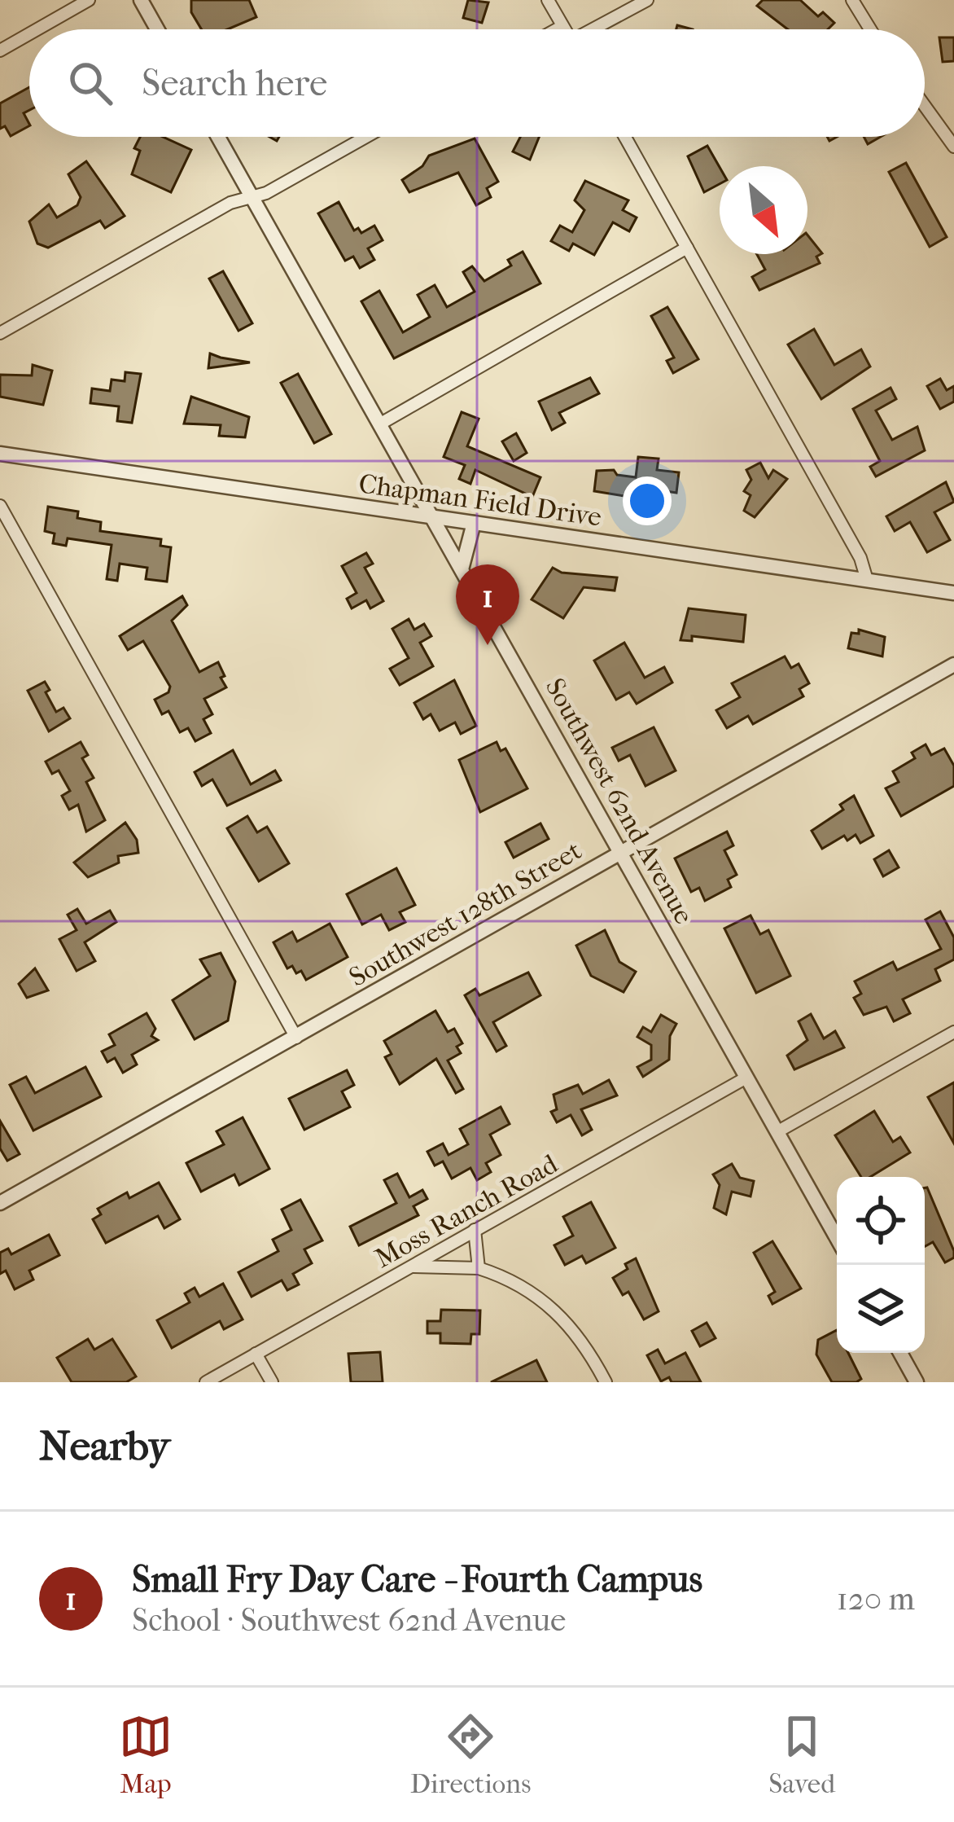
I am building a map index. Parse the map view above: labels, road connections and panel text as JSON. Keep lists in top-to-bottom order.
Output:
{
  "streets": {
    "street": [
      "Chapman Field Drive",
      "Southwest 62nd Avenue",
      "Southwest 128th Street",
      "Moss Ranch Road"
    ]
  },
  "crossings": [
    ["Chapman Field Drive", "Southwest 62nd Avenue"],
    ["Southwest 62nd Avenue", "Southwest 128th Street"],
    ["Southwest 62nd Avenue", "Moss Ranch Road"]
  ],
  "north": "bottom right",
  "page": {
    "search": "Search here",
    "pins": "1",
    "heading": "Nearby",
    "list": [
      {
        "mark": "1",
        "name": "Small Fry Day Care - Fourth Campus",
        "note": "School · Southwest 62nd Avenue",
        "value": "120 m"
      }
    ],
    "nav": ["Map", "Directions", "Saved"]
  }
}
